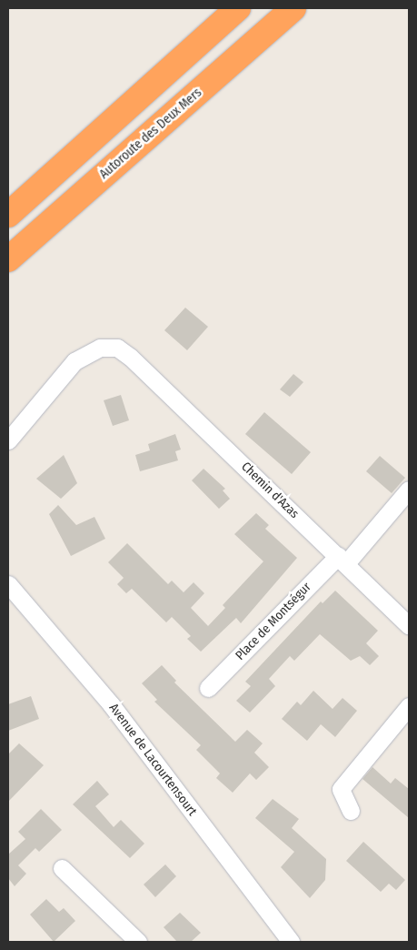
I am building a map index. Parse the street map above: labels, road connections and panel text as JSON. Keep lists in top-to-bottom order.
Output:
{
  "streets": {
    "highway": ["Autoroute des Deux Mers"],
    "street": ["Chemin d'Azas", "Place de Montségur", "Avenue de Lacourtensourt"]
  },
  "crossings": [
    ["Chemin d'Azas", "Place de Montségur"]
  ]
}
